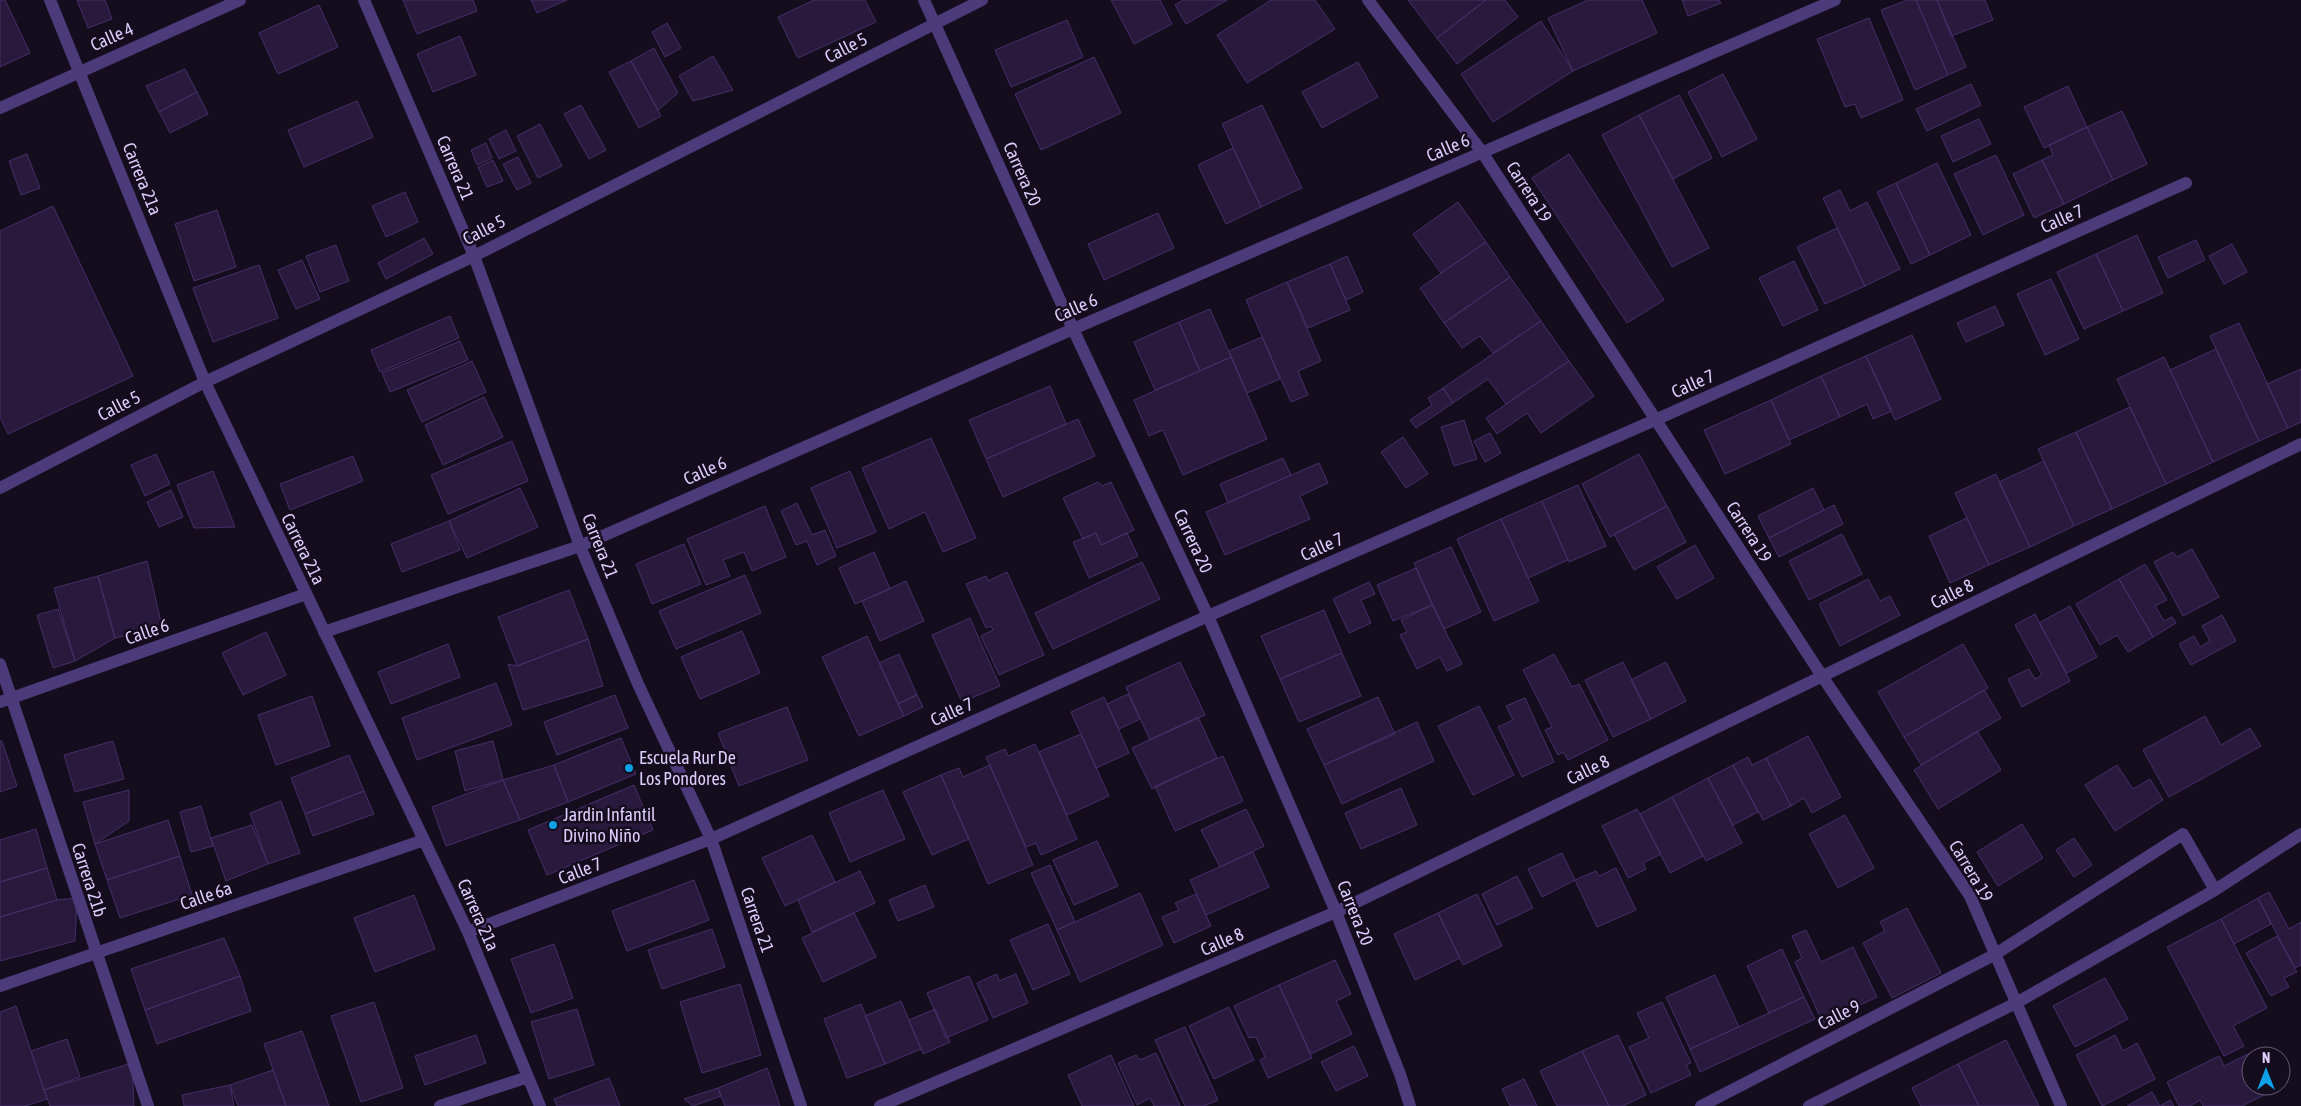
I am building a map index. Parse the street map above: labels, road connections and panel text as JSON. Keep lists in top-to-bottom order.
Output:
{
  "streets": {
    "street": [
      "Calle 4",
      "Calle 5",
      "Calle 6",
      "Carrera 21",
      "Carrera 20",
      "Carrera 21a",
      "Carrera 19",
      "Calle 7",
      "Calle 8",
      "Carrera 21b",
      "Calle 6a",
      "Calle 9"
    ]
  },
  "crossings": [
    ["Calle 4", "Carrera 21a"],
    ["Calle 5", "Carrera 21"],
    ["Calle 5", "Carrera 20"],
    ["Calle 5", "Carrera 21a"],
    ["Calle 6", "Carrera 21"],
    ["Calle 6", "Carrera 20"],
    ["Calle 6", "Carrera 21a"],
    ["Calle 6", "Carrera 19"],
    ["Calle 6", "Carrera 21b"],
    ["Carrera 21", "Calle 7"],
    ["Carrera 20", "Calle 7"],
    ["Carrera 20", "Calle 8"],
    ["Carrera 21a", "Calle 7"],
    ["Carrera 21a", "Calle 6a"],
    ["Carrera 19", "Calle 7"],
    ["Carrera 19", "Calle 8"],
    ["Carrera 19", "Calle 9"],
    ["Carrera 21b", "Calle 6a"]
  ],
  "places": ["Escuela Rur De Los Pondores", "Jardin Infantil Divino Niño"],
  "north": "top"
}
